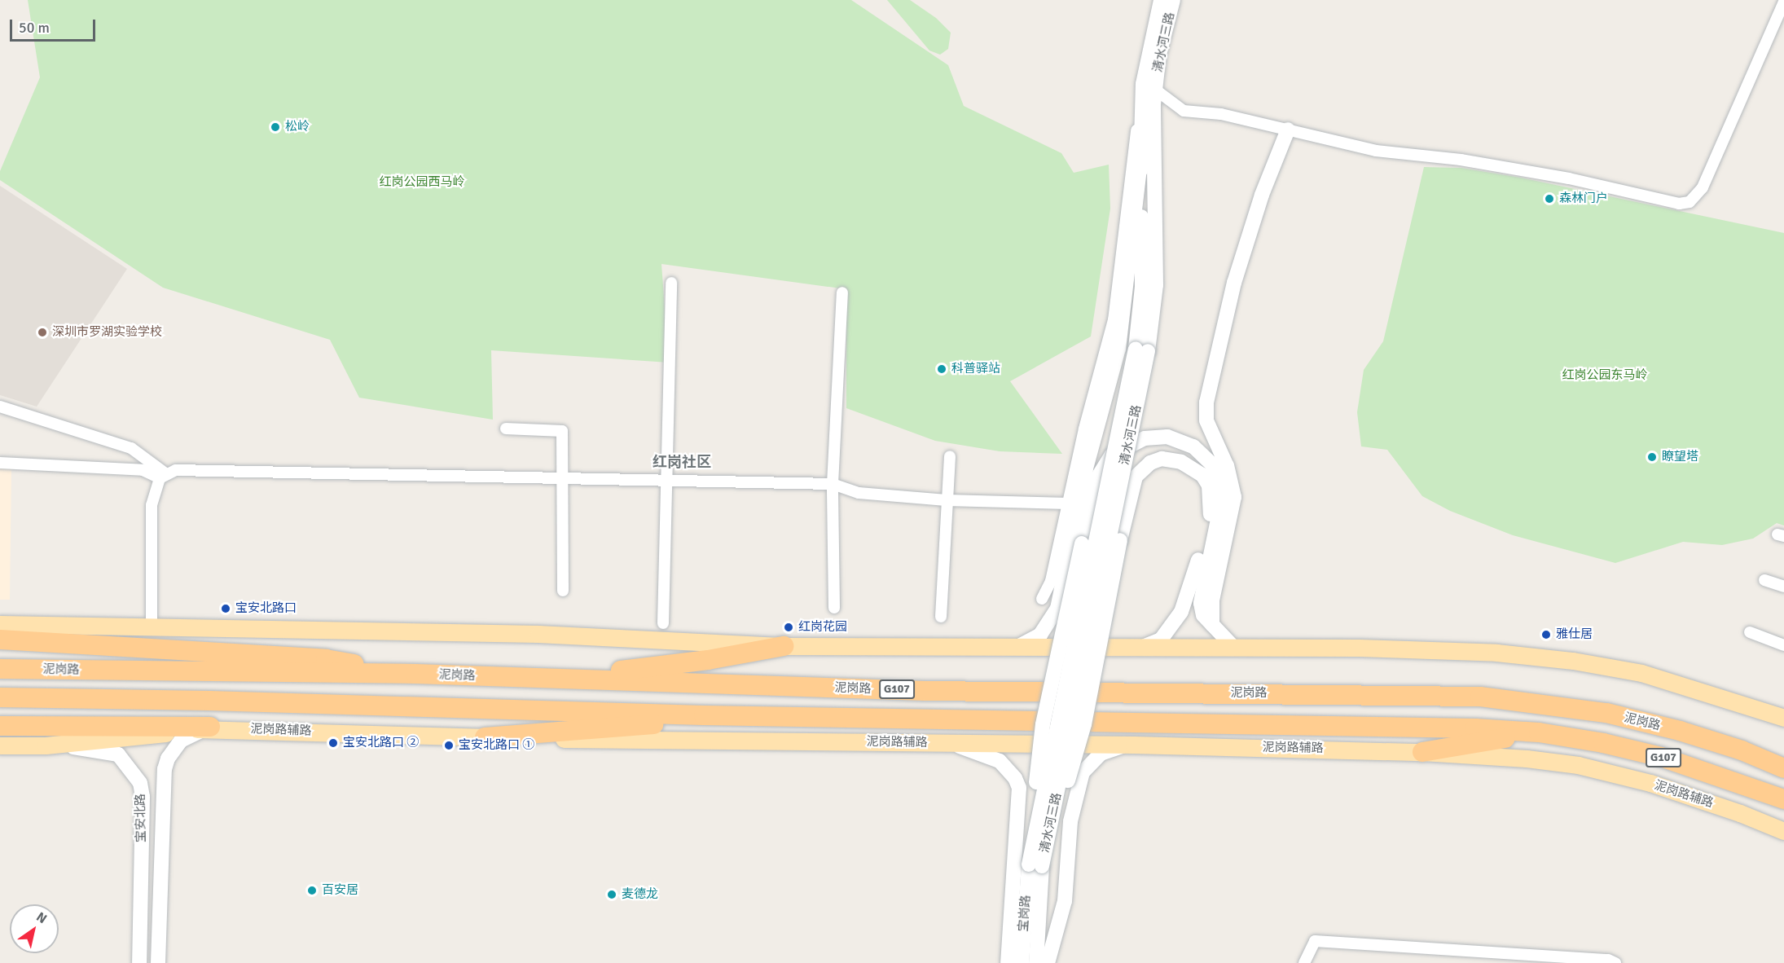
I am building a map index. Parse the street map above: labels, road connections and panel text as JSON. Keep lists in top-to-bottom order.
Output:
{
  "streets": {
    "highway": ["泥岗路", "G107"],
    "main road": [
      "清水河三路",
      "泥岗路辅路",
      "宝安北路",
      "宝岗路"
    ]
  },
  "crossings": [
    ["清水河三路", "宝岗路"],
    ["泥岗路辅路", "宝安北路"]
  ],
  "districts": ["红岗社区"],
  "parks": ["红岗公园西马岭", "红岗公园东马岭"],
  "places": [
    "松岭",
    "森林门户",
    "深圳市罗湖实验学校",
    "科普驿站",
    "瞭望塔",
    "宝安北路口",
    "红岗花园",
    "雅仕居",
    "宝安北路口 ②",
    "宝安北路口 ①",
    "百安居",
    "麦德龙"
  ],
  "scale_bar": "50 m",
  "north": "top right"
}
